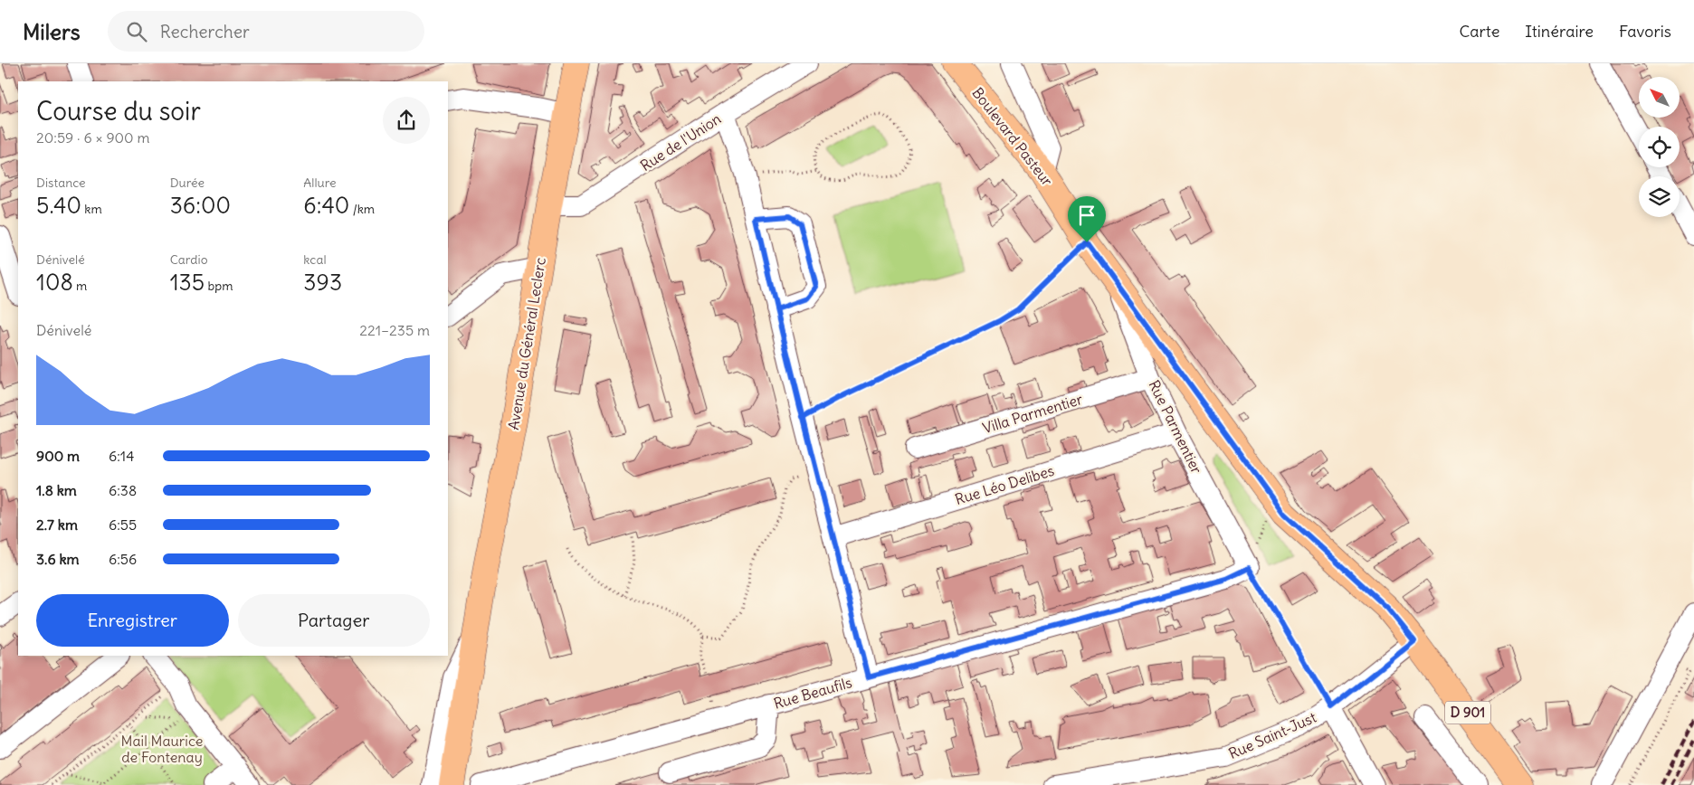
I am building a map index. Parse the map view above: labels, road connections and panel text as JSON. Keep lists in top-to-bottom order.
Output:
{
  "streets": {
    "main road": ["Boulevard Pasteur", "Avenue du Général Leclerc", "D 901"],
    "street": [
      "Rue de l'Union",
      "Villa Parmentier",
      "Rue Parmentier",
      "Rue Léo Delibes",
      "Rue Beaufils",
      "Rue Saint-Just"
    ]
  },
  "crossings": [
    ["Boulevard Pasteur", "Rue Parmentier"],
    ["Boulevard Pasteur", "Rue Saint-Just"],
    ["Rue de l'Union", "Avenue du Général Leclerc"],
    ["Villa Parmentier", "Rue Parmentier"],
    ["Rue Parmentier", "Rue Léo Delibes"],
    ["Rue Parmentier", "Rue Beaufils"]
  ],
  "parks": ["Mail Maurice de Fontenay"],
  "north": "top left",
  "page": {
    "header": "Milers",
    "search": "Rechercher",
    "nav": ["Carte", "Itinéraire", "Favoris"],
    "heading": ["Course du soir", "20:59 · 6 × 900 m"],
    "stats": [
      ["Distance", "5.40 km"],
      ["Durée", "36:00"],
      ["Allure", "6:40 /km"],
      ["Dénivelé", "108 m"],
      ["Cardio", "135 bpm"],
      ["kcal", "393"]
    ],
    "chart": ["Dénivelé", "221–235 m"],
    "list": [
      {
        "name": "900 m",
        "note": "6:14"
      },
      {
        "name": "1.8 km",
        "note": "6:38"
      },
      {
        "name": "2.7 km",
        "note": "6:55"
      },
      {
        "name": "3.6 km",
        "note": "6:56"
      }
    ],
    "buttons": ["Enregistrer", "Partager"]
  }
}
